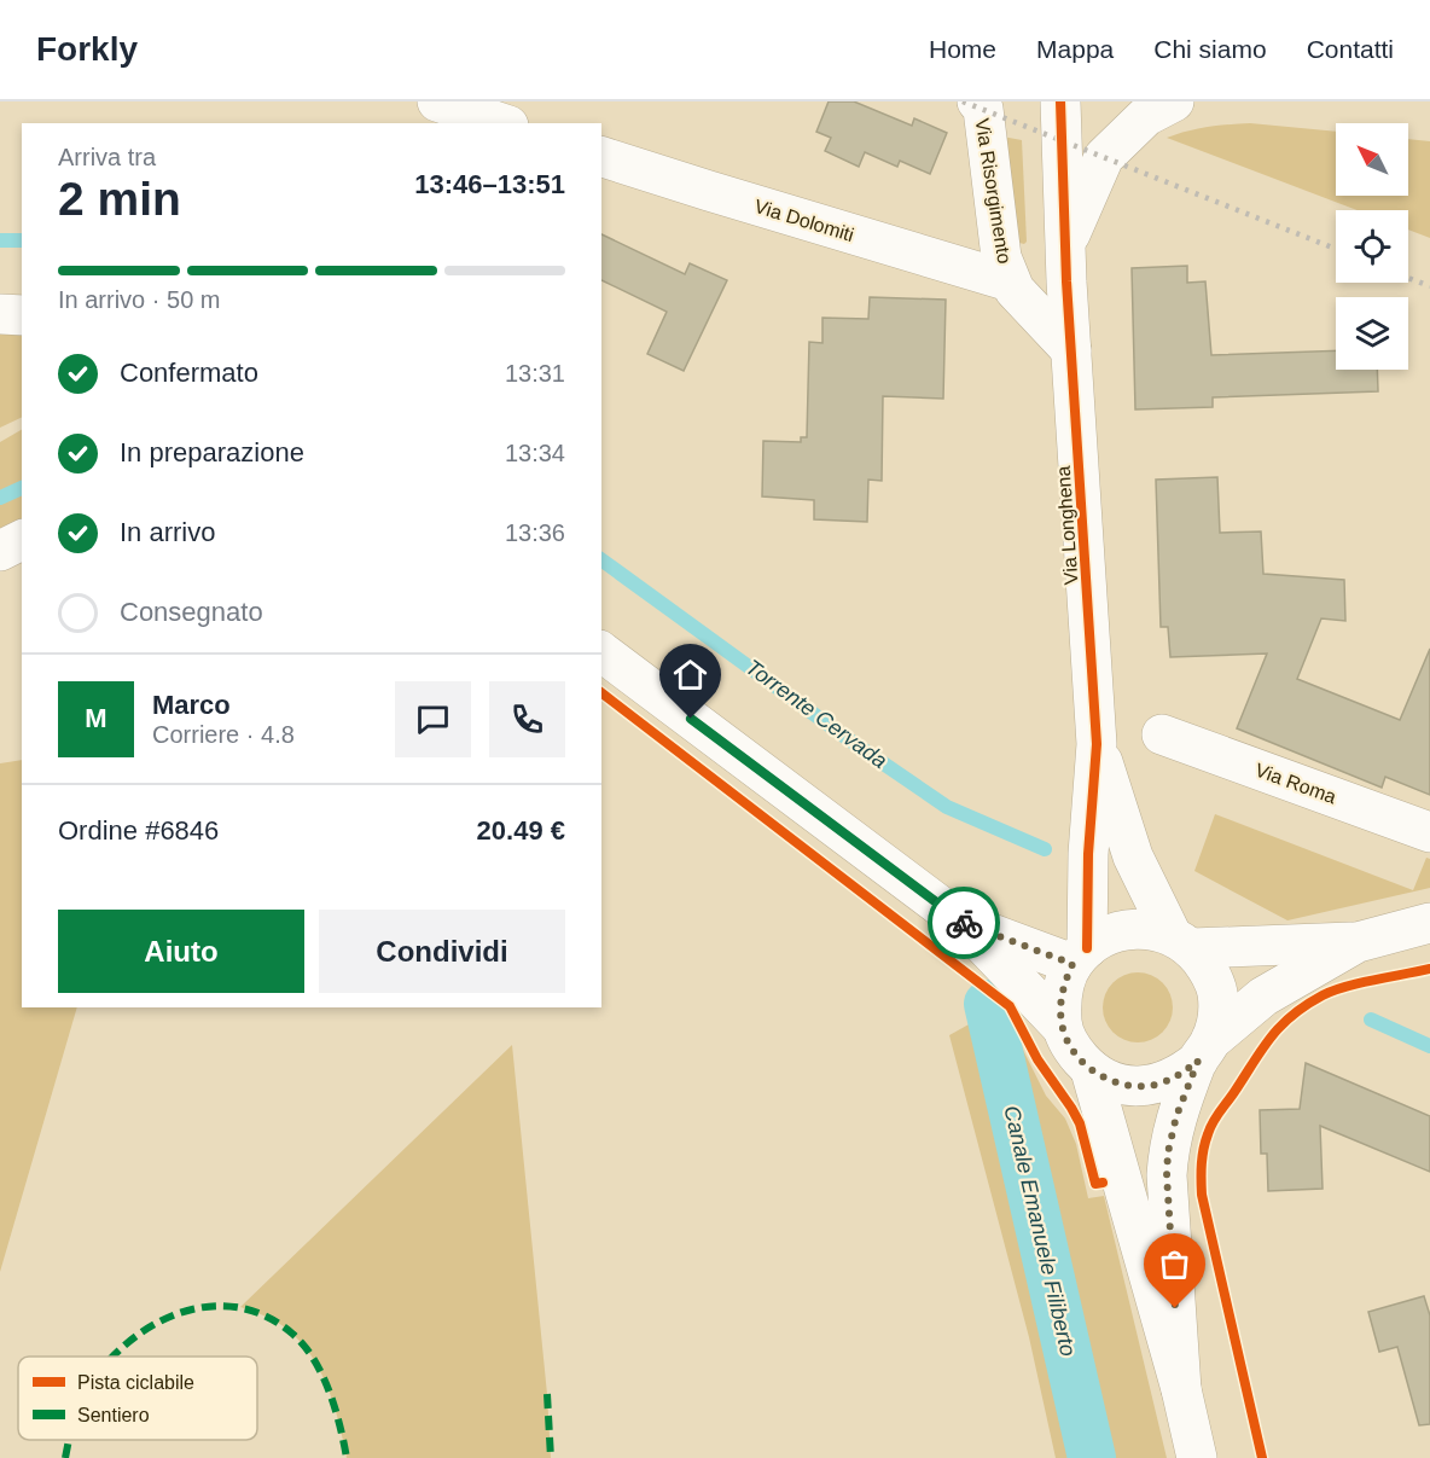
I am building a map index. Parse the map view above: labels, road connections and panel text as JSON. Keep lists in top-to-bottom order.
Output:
{
  "streets": {
    "street": [
      "Via Risorgimento",
      "Via Dolomiti",
      "Via Longhena",
      "Via Roma"
    ]
  },
  "crossings": [
    ["Via Risorgimento", "Via Dolomiti"]
  ],
  "water": ["Torrente Cervada", "Canale Emanuele Filiberto"],
  "legend": ["Pista ciclabile", "Sentiero"],
  "north": "top left",
  "page": {
    "header": "Forkly",
    "nav": [
      "Home",
      "Mappa",
      "Chi siamo",
      "Contatti"
    ],
    "heading": ["2 min", "Arriva tra", "13:46–13:51"],
    "panel": [
      "Marco",
      "Corriere · 4.8",
      "Ordine #6846",
      "20.49 €"
    ],
    "bar": "In arrivo · 50 m",
    "list": [
      ["Confermato", "13:31"],
      ["In preparazione", "13:34"],
      ["In arrivo", "13:36"],
      "Consegnato"
    ],
    "round": "M",
    "buttons": ["Aiuto", "Condividi"]
  }
}
